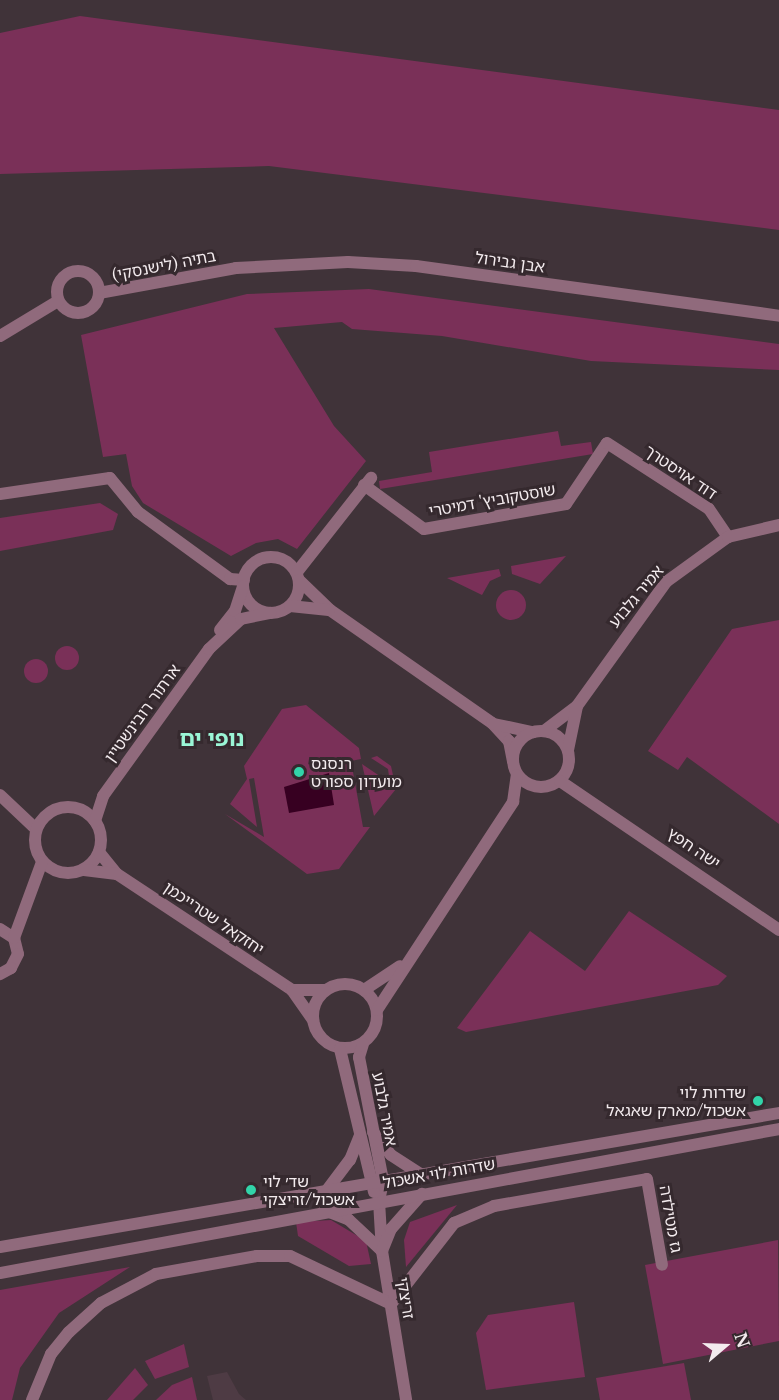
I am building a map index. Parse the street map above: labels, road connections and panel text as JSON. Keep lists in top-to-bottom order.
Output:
{
  "streets": {
    "street": [
      "אבן גבירול",
      "בתיה (לישנסקי)",
      "דוד אויסטרך",
      "שוסטקוביץ' דמיטרי",
      "אמיר גלבוע",
      "ארתור רובינשטיין",
      "ישה חפץ",
      "יחזקאל שטרייכמן",
      "שדרות לוי אשכול",
      "גז מטילדה",
      "זריצקי"
    ]
  },
  "crossings": [
    ["אבן גבירול", "בתיה (לישנסקי)"],
    ["דוד אויסטרך", "שוסטקוביץ' דמיטרי"],
    ["דוד אויסטרך", "אמיר גלבוע"],
    ["שוסטקוביץ' דמיטרי", "ארתור רובינשטיין"],
    ["אמיר גלבוע", "ישה חפץ"],
    ["אמיר גלבוע", "יחזקאל שטרייכמן"],
    ["אמיר גלבוע", "שדרות לוי אשכול"],
    ["אמיר גלבוע", "זריצקי"],
    ["ארתור רובינשטיין", "יחזקאל שטרייכמן"],
    ["שדרות לוי אשכול", "זריצקי"],
    ["גז מטילדה", "זריצקי"]
  ],
  "districts": ["נופי ים"],
  "places": ["רנסנס מועדון ספורט", "שדרות לוי אשכול/מארק שאגאל", "שד׳ לוי אשכול/זריצקי"],
  "north": "right"
}
